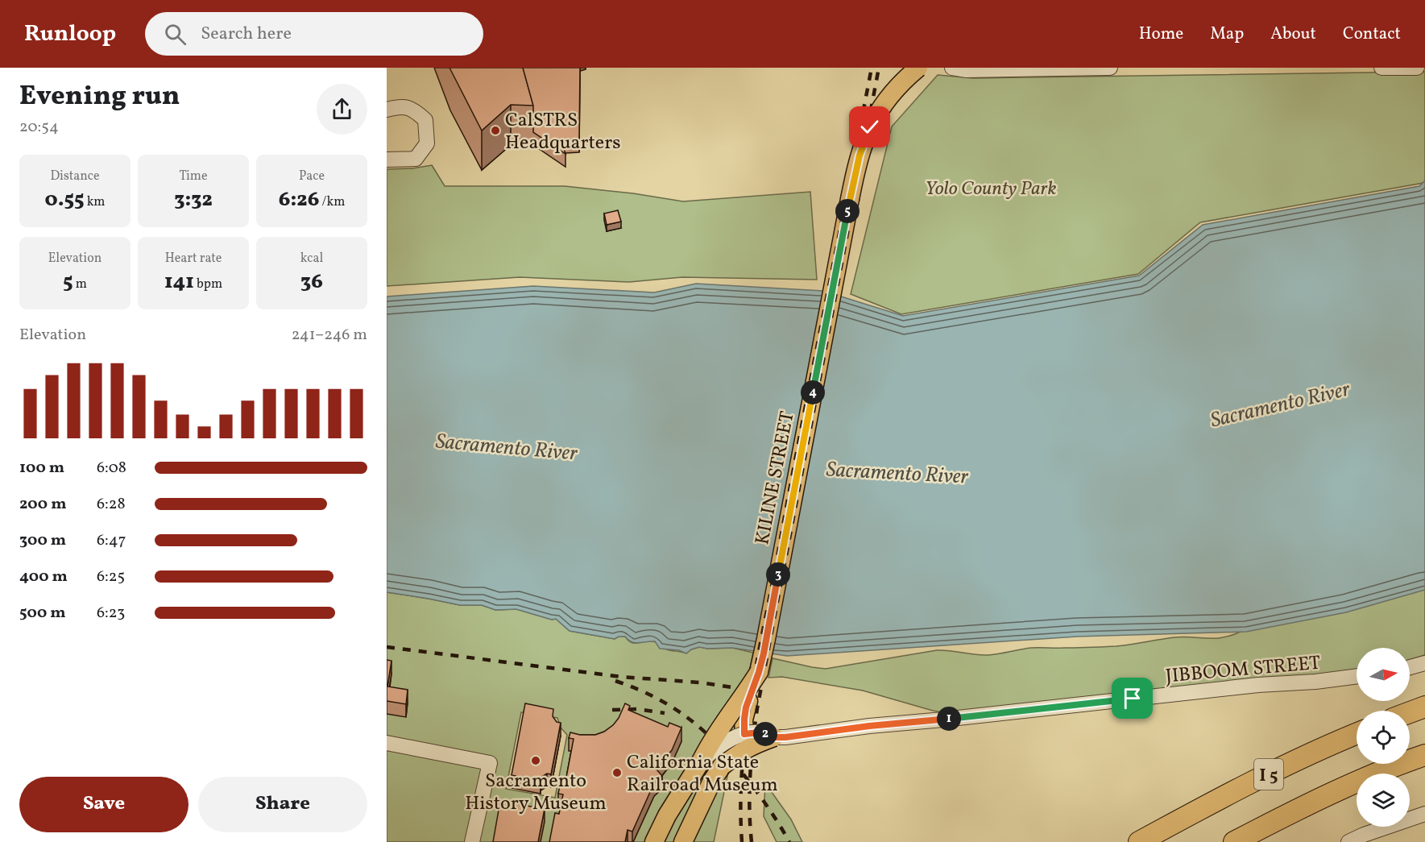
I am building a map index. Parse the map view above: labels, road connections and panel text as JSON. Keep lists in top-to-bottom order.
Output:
{
  "streets": {
    "highway": ["I 5"],
    "main road": ["KILINE STREET"],
    "street": ["JIBBOOM STREET"]
  },
  "crossings": [
    ["KILINE STREET", "JIBBOOM STREET"]
  ],
  "water": ["Sacramento River"],
  "parks": ["Yolo County Park"],
  "places": ["CalSTRS Headquarters", "Sacramento History Museum", "California State Railroad Museum"],
  "north": "right",
  "page": {
    "header": "Runloop",
    "search": "Search here",
    "nav": [
      "Home",
      "Map",
      "About",
      "Contact"
    ],
    "heading": ["Evening run", "20:54"],
    "stats": [
      ["Distance", "0.55 km"],
      ["Time", "3:32"],
      ["Pace", "6:26 /km"],
      ["Elevation", "5 m"],
      ["Heart rate", "141 bpm"],
      ["kcal", "36"]
    ],
    "pins": [
      "5",
      "4",
      "3",
      "1",
      "2"
    ],
    "chart": ["Elevation", "241–246 m"],
    "list": [
      {
        "name": "100 m",
        "note": "6:08"
      },
      {
        "name": "200 m",
        "note": "6:28"
      },
      {
        "name": "300 m",
        "note": "6:47"
      },
      {
        "name": "400 m",
        "note": "6:25"
      },
      {
        "name": "500 m",
        "note": "6:23"
      }
    ],
    "buttons": ["Save", "Share"]
  }
}
